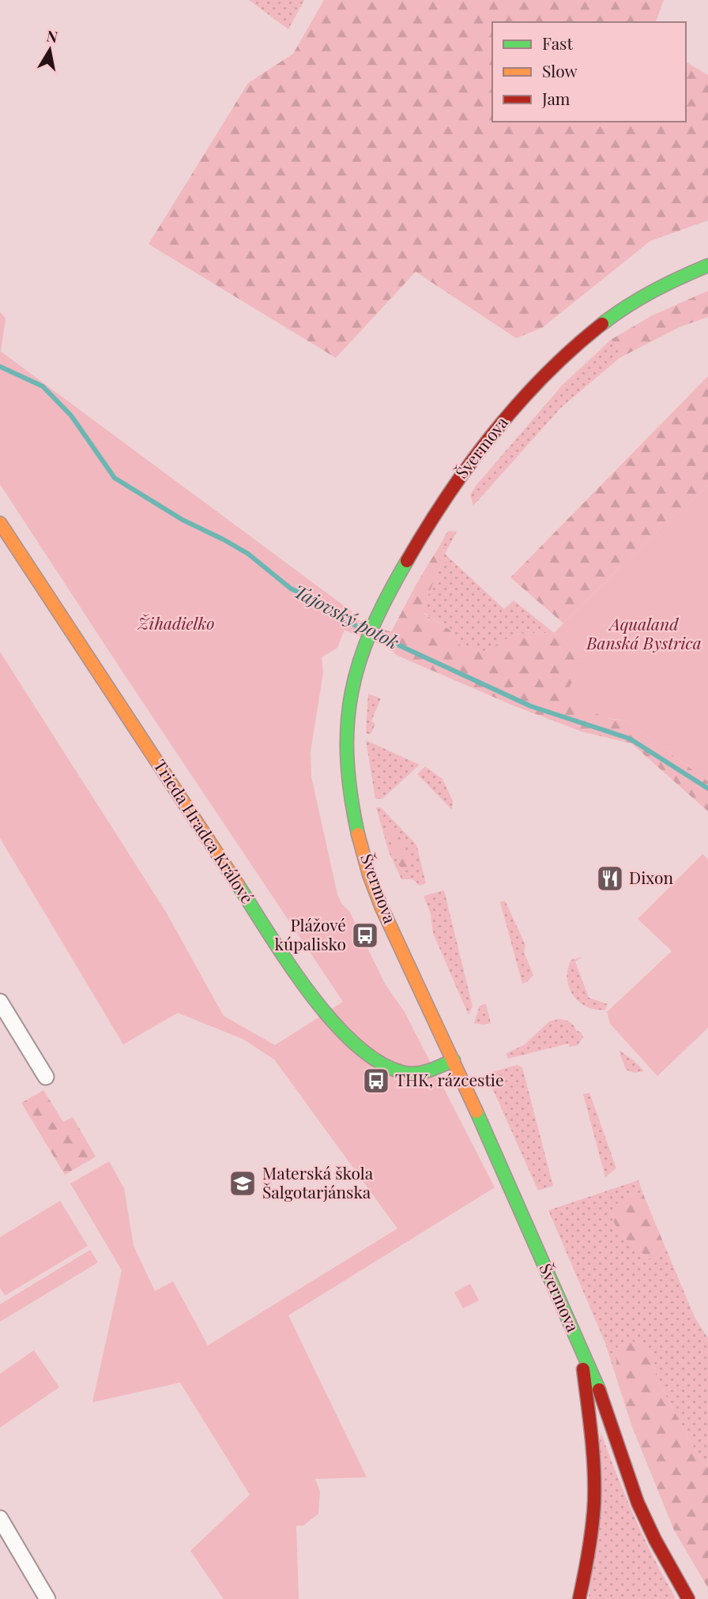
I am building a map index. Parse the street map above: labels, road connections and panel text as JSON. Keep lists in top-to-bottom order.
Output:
{
  "streets": {
    "street": ["Švermova", "Trieda Hradca Králové"]
  },
  "crossings": [
    ["Švermova", "Trieda Hradca Králové"]
  ],
  "water": ["Tajovský potok"],
  "parks": ["Žihadielko", "Aqualand Banská Bystrica"],
  "places": {
    "restaurant": ["Dixon"],
    "bus stop": ["Plážové kúpalisko", "THK, rázcestie"],
    "school or university": ["Materská škola Šalgotarjánska"]
  },
  "legend": ["Fast", "Slow", "Jam"],
  "north": "top"
}
